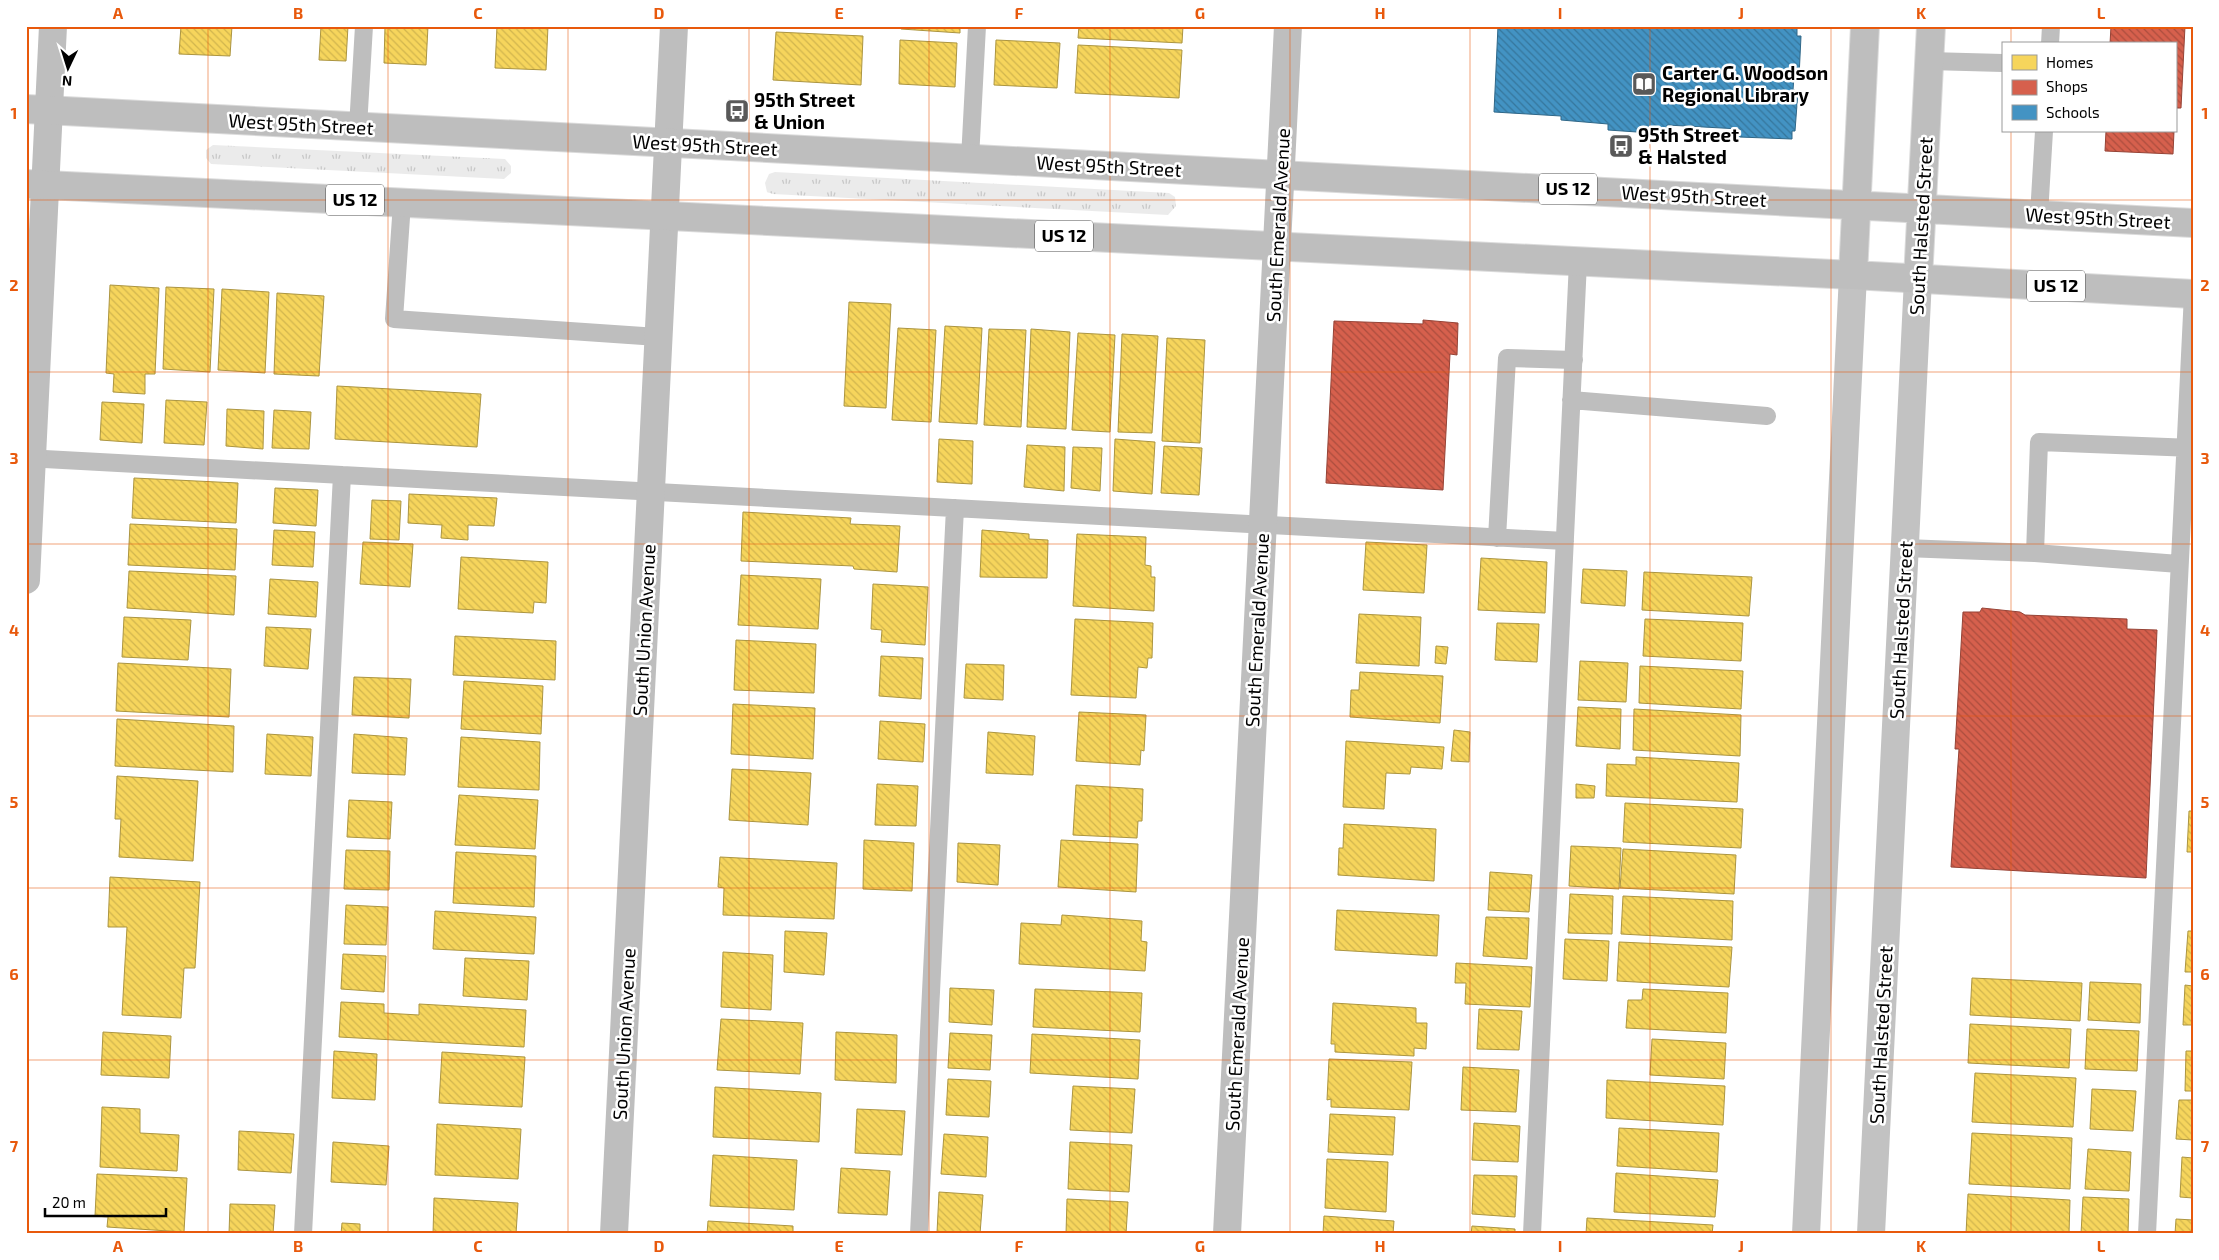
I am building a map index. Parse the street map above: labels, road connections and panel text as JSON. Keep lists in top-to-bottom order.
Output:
{
  "streets": {
    "main road": [
      "West 95th Street",
      "US 12",
      "South Emerald Avenue",
      "South Halsted Street",
      "South Union Avenue"
    ]
  },
  "crossings": [
    ["West 95th Street", "South Emerald Avenue"],
    ["West 95th Street", "South Halsted Street"],
    ["West 95th Street", "South Union Avenue"],
    ["US 12", "South Emerald Avenue"],
    ["US 12", "South Halsted Street"],
    ["US 12", "South Union Avenue"]
  ],
  "places": {
    "library": ["Carter G. Woodson Regional Library"],
    "bus stop": ["95th Street & Union", "95th Street & Halsted"]
  },
  "legend": ["Homes", "Shops", "Schools"],
  "scale_bar": "20 m",
  "north": "bottom",
  "grid": {
    "columns": [
      "A",
      "B",
      "C",
      "D",
      "E",
      "F",
      "G",
      "H",
      "I",
      "J",
      "K",
      "L"
    ],
    "rows": [
      "1",
      "2",
      "3",
      "4",
      "5",
      "6",
      "7"
    ]
  }
}
